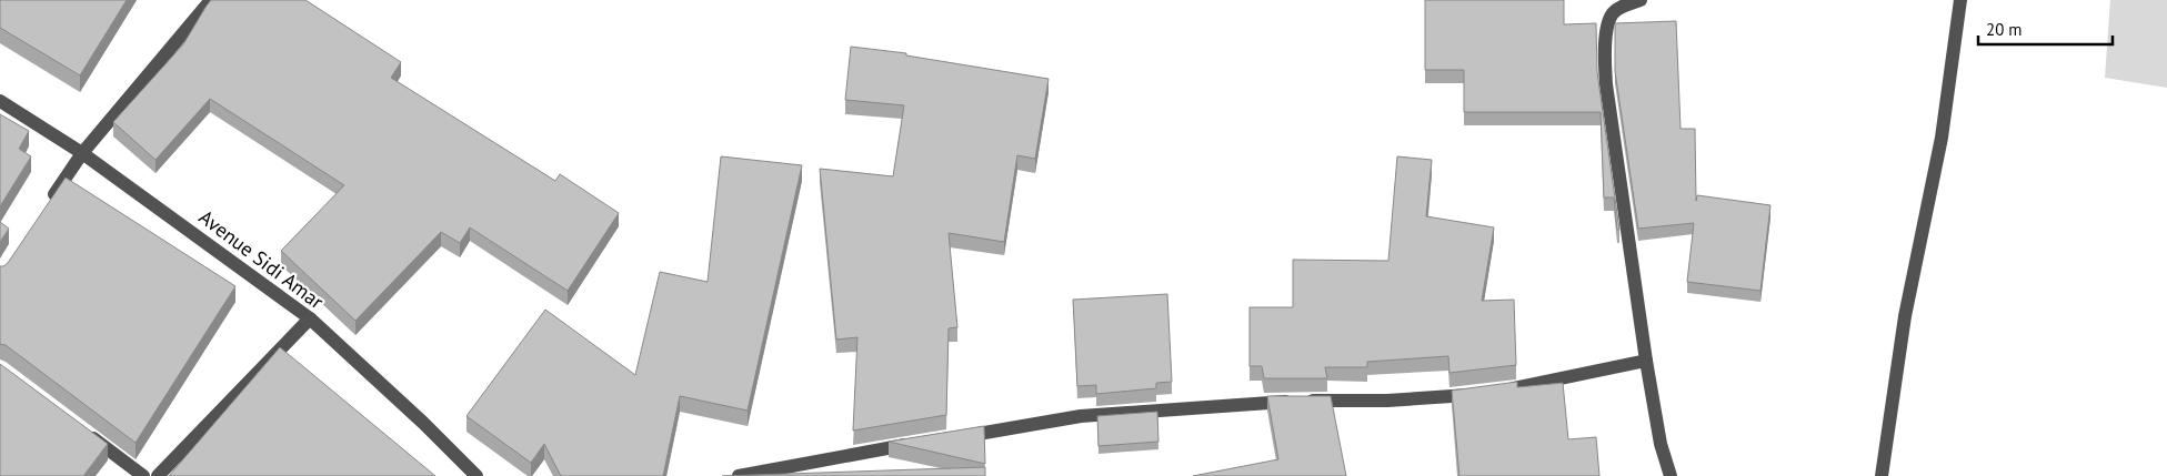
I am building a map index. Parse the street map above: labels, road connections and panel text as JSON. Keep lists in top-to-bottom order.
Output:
{
  "streets": {
    "street": ["Avenue Sidi Amar"]
  },
  "scale_bar": "20 m"
}
